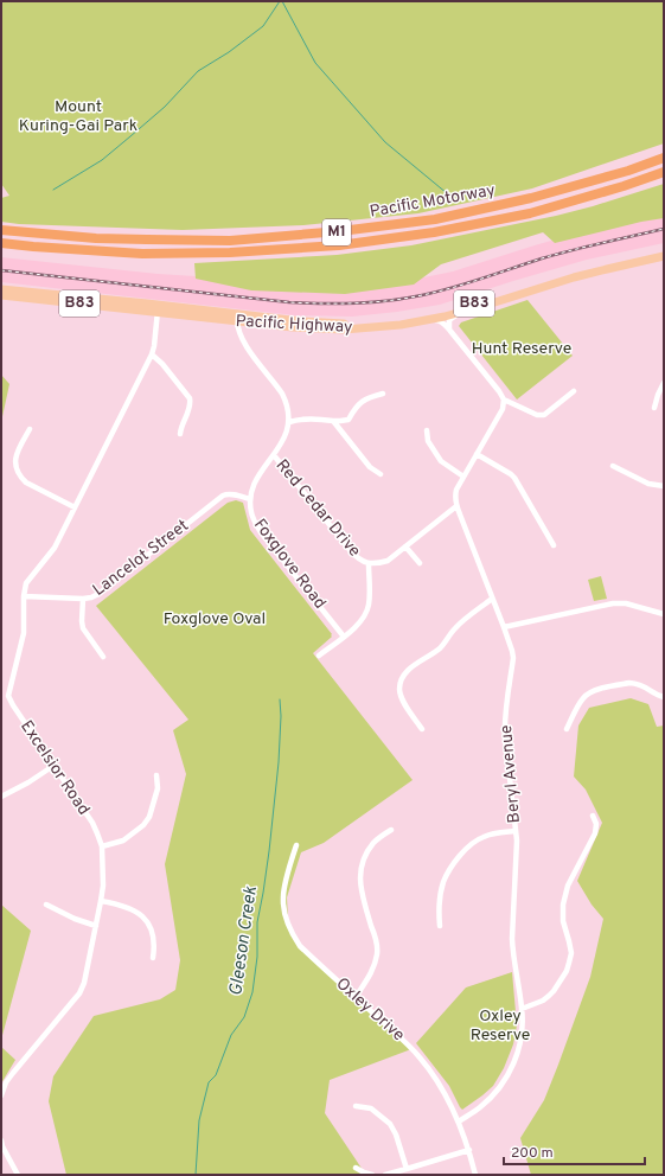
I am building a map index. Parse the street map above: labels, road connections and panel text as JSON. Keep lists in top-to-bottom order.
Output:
{
  "streets": {
    "highway": ["Pacific Motorway", "M1"],
    "main road": ["B83", "Pacific Highway"],
    "street": [
      "Red Cedar Drive",
      "Lancelot Street",
      "Foxglove Road",
      "Excelsior Road",
      "Beryl Avenue",
      "Oxley Drive"
    ]
  },
  "crossings": [
    ["Red Cedar Drive", "Foxglove Road"],
    ["Red Cedar Drive", "Beryl Avenue"],
    ["Lancelot Street", "Foxglove Road"],
    ["Beryl Avenue", "Oxley Drive"]
  ],
  "water": ["Gleeson Creek"],
  "parks": [
    "Mount Kuring-Gai Park",
    "Hunt Reserve",
    "Foxglove Oval",
    "Oxley Reserve"
  ],
  "scale_bar": "200 m"
}
